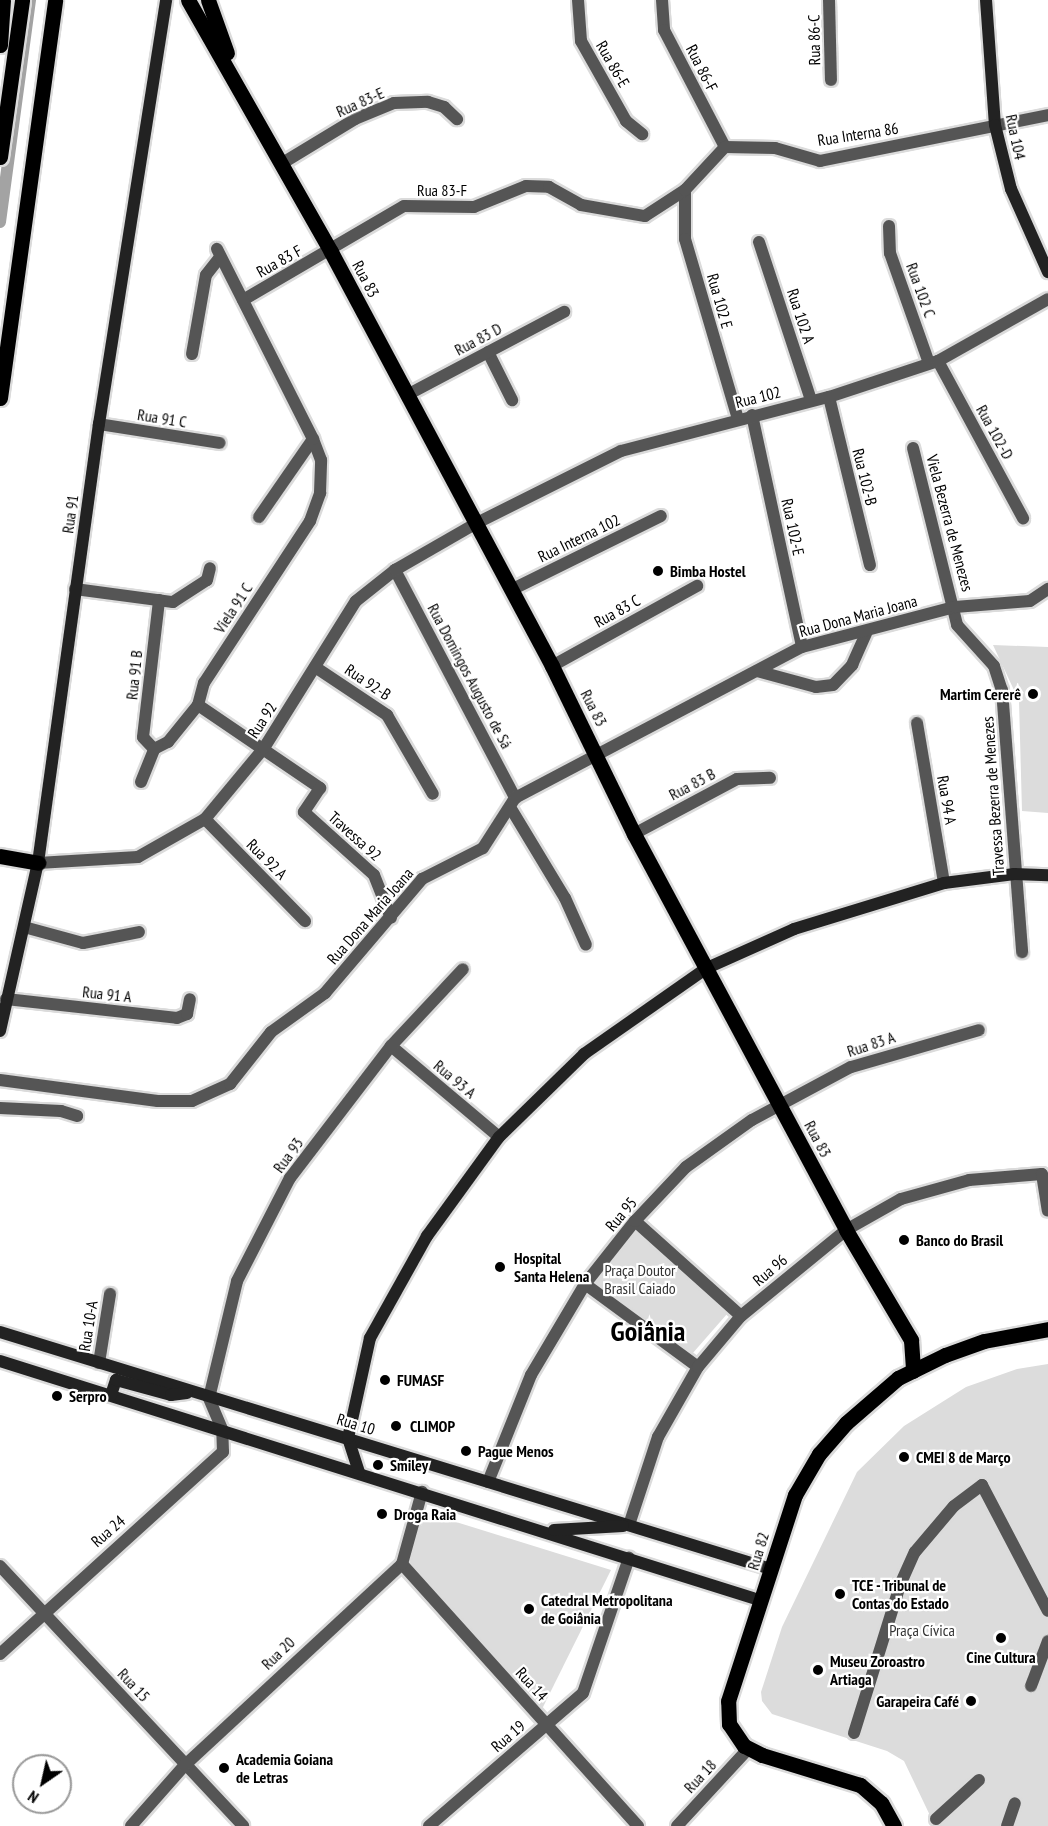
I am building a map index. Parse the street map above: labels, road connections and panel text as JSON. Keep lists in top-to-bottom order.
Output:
{
  "streets": {
    "main road": [
      "Rua 104",
      "Rua 83",
      "Rua 91",
      "Rua 10",
      "Rua 82"
    ],
    "street": [
      "Rua 86-C",
      "Rua 86-E",
      "Rua 86-F",
      "Rua 83-E",
      "Rua Interna 86",
      "Rua 83-F",
      "Rua 83 F",
      "Rua 102 C",
      "Rua 102 E",
      "Rua 102 A",
      "Rua 83 D",
      "Rua 102",
      "Rua 91 C",
      "Rua 102-D",
      "Rua 102-B",
      "Viela Bezerra de Menezes",
      "Rua 102-E",
      "Rua Interna 102",
      "Viela 91 C",
      "Rua 83 C",
      "Rua Dona Maria Joana",
      "Rua 91 B",
      "Rua Domingos Augusto de Sá",
      "Rua 92-B",
      "Rua 92",
      "Rua 83 B",
      "Travessa Bezerra de Menezes",
      "Rua 94 A",
      "Travessa 92",
      "Rua 92 A",
      "Rua 91 A",
      "Rua 83 A",
      "Rua 93 A",
      "Rua 93",
      "Rua 95",
      "Rua 96",
      "Rua 10-A",
      "Rua 24",
      "Rua 20",
      "Rua 14",
      "Rua 15",
      "Rua 19",
      "Rua 18"
    ]
  },
  "crossings": [
    ["Rua 86-F", "Rua Interna 86"],
    ["Rua 83-E", "Rua 83"],
    ["Rua Interna 86", "Rua 104"],
    ["Rua 83-F", "Rua 83 F"],
    ["Rua 83-F", "Rua 83"],
    ["Rua 83-F", "Rua 102 E"],
    ["Rua 83 F", "Rua 83"],
    ["Rua 83 F", "Viela 91 C"],
    ["Rua 83", "Rua 83 D"],
    ["Rua 83", "Rua 102"],
    ["Rua 83", "Rua Interna 102"],
    ["Rua 83", "Rua 83 C"],
    ["Rua 83", "Rua Dona Maria Joana"],
    ["Rua 83", "Rua 92"],
    ["Rua 83", "Rua 83 B"],
    ["Rua 83", "Rua 83 A"],
    ["Rua 83", "Rua 95"],
    ["Rua 83", "Rua 96"],
    ["Rua 83", "Rua 82"],
    ["Rua 102 C", "Rua 102"],
    ["Rua 102 C", "Rua 102-D"],
    ["Rua 102 E", "Rua 102"],
    ["Rua 102 A", "Rua 102"],
    ["Rua 102", "Rua 102-D"],
    ["Rua 102", "Rua 102-B"],
    ["Rua 102", "Rua 102-E"],
    ["Rua 102", "Rua 92"],
    ["Rua 91 C", "Rua 91"],
    ["Rua 91", "Rua 92"],
    ["Rua 91", "Rua 91 A"],
    ["Viela Bezerra de Menezes", "Rua Dona Maria Joana"],
    ["Viela Bezerra de Menezes", "Travessa Bezerra de Menezes"],
    ["Rua 102-E", "Rua Dona Maria Joana"],
    ["Viela 91 C", "Rua 91 B"],
    ["Viela 91 C", "Travessa 92"],
    ["Rua Dona Maria Joana", "Rua Domingos Augusto de Sá"],
    ["Rua Dona Maria Joana", "Travessa Bezerra de Menezes"],
    ["Rua Dona Maria Joana", "Travessa 92"],
    ["Rua Domingos Augusto de Sá", "Rua 92"],
    ["Rua 92-B", "Rua 92"],
    ["Rua 92", "Travessa 92"],
    ["Rua 92", "Rua 92 A"],
    ["Rua 83 A", "Rua 95"],
    ["Rua 93 A", "Rua 93"],
    ["Rua 93", "Rua 10"],
    ["Rua 95", "Rua 10"],
    ["Rua 96", "Rua 10"],
    ["Rua 10-A", "Rua 10"],
    ["Rua 10", "Rua 82"],
    ["Rua 24", "Rua 15"],
    ["Rua 82", "Rua 18"],
    ["Rua 20", "Rua 14"],
    ["Rua 20", "Rua 15"],
    ["Rua 14", "Rua 19"]
  ],
  "districts": ["Goiânia"],
  "parks": ["Praça Doutor Brasil Caiado", "Praça Cívica"],
  "places": [
    "Bimba Hostel",
    "Martim Cererê",
    "Banco do Brasil",
    "Hospital Santa Helena",
    "FUMASF",
    "Serpro",
    "CLIMOP",
    "Pague Menos",
    "CMEI 8 de Março",
    "Smiley",
    "Droga Raia",
    "TCE - Tribunal de Contas do Estado",
    "Catedral Metropolitana de Goiânia",
    "Cine Cultura",
    "Museu Zoroastro Artiaga",
    "Garapeira Café",
    "Academia Goiana de Letras"
  ],
  "north": "bottom left"
}
